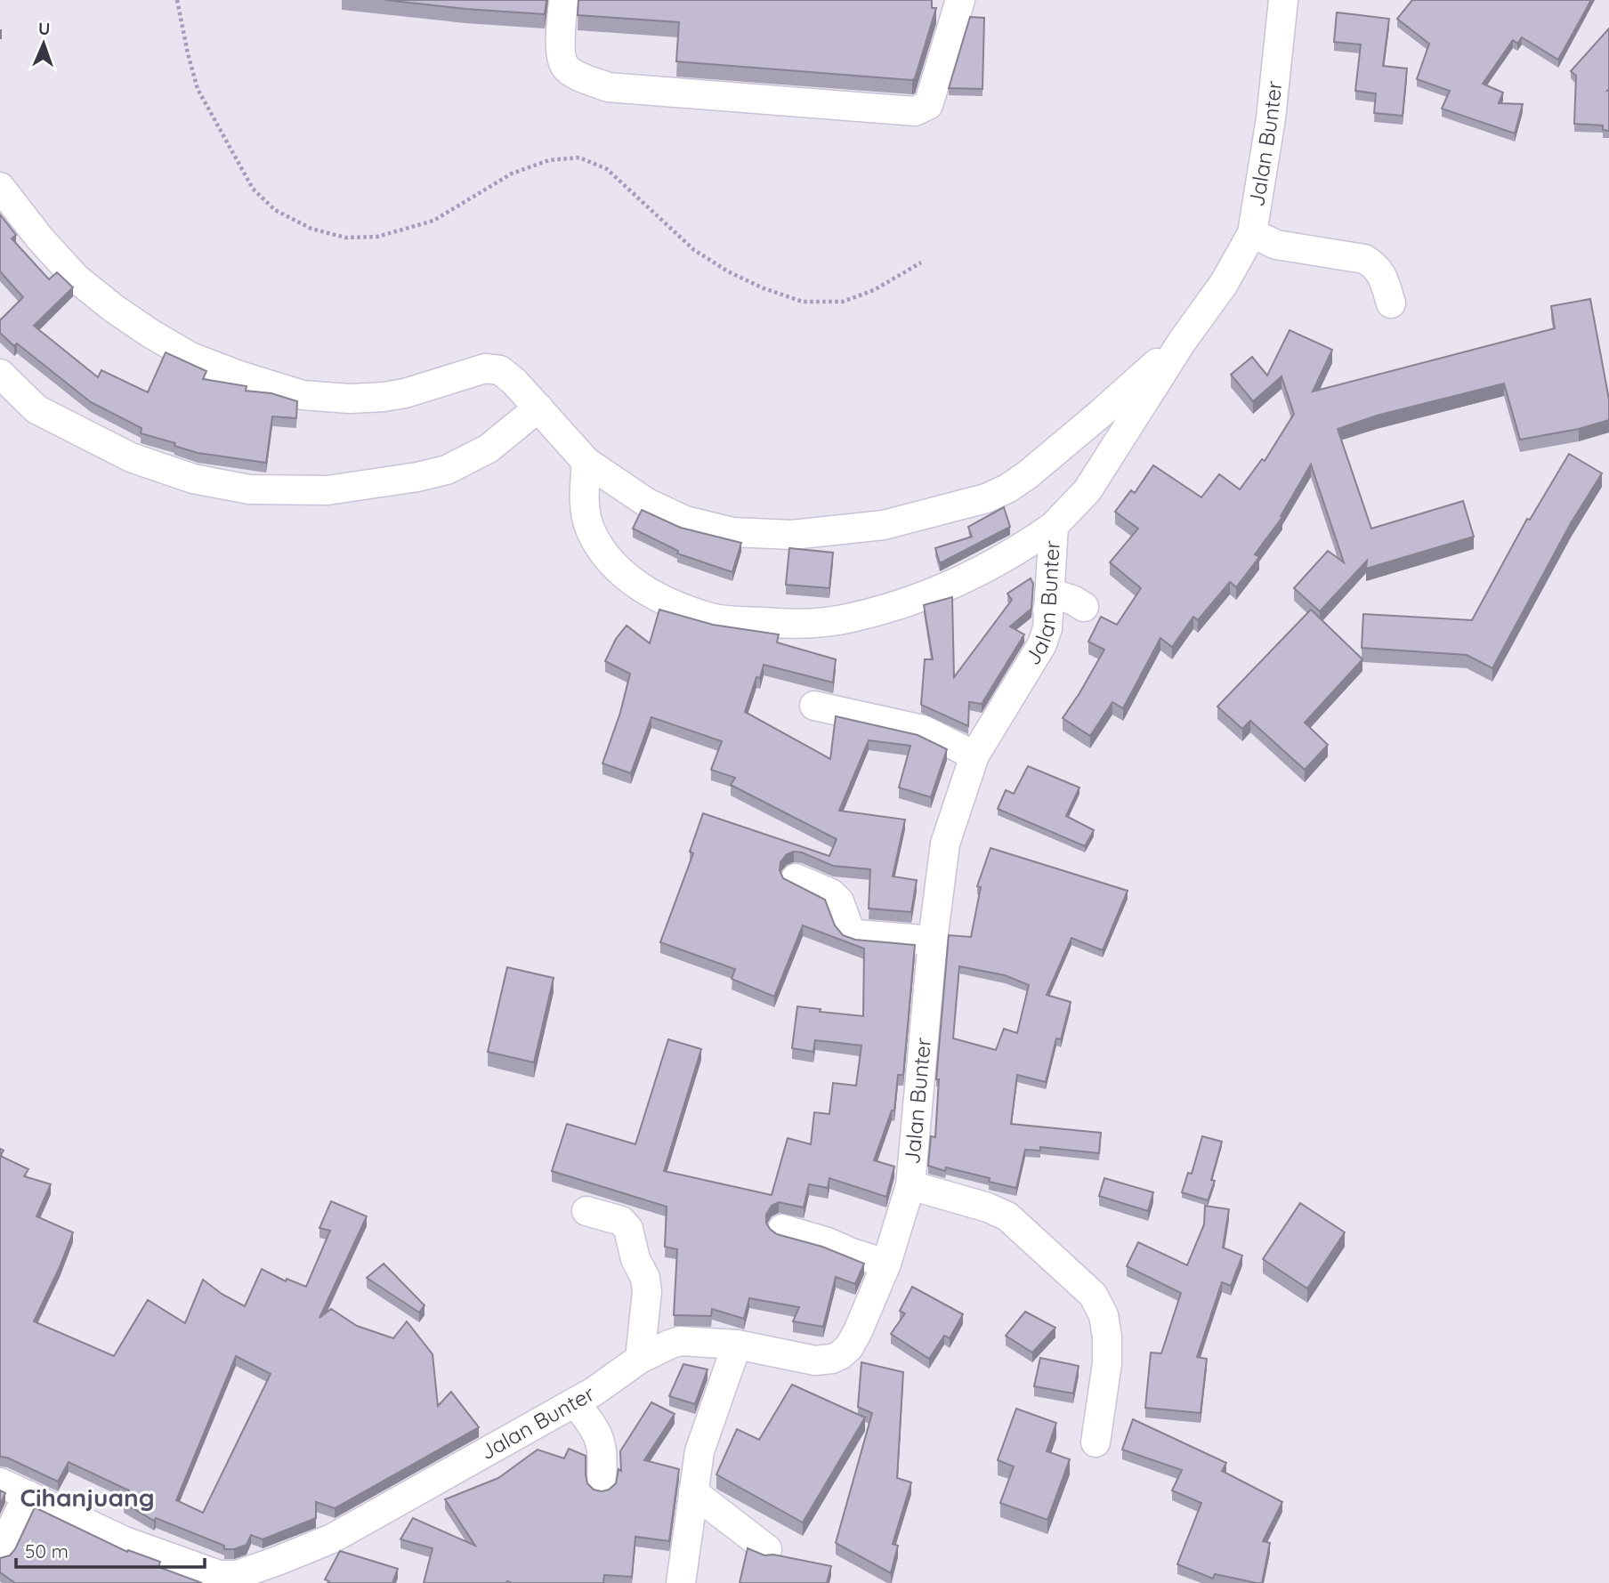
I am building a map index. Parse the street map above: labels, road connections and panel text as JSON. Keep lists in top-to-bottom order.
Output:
{
  "streets": {
    "street": ["Jalan Bunter"]
  },
  "districts": ["Cihanjuang"],
  "scale_bar": "50 m",
  "north": "top"
}
